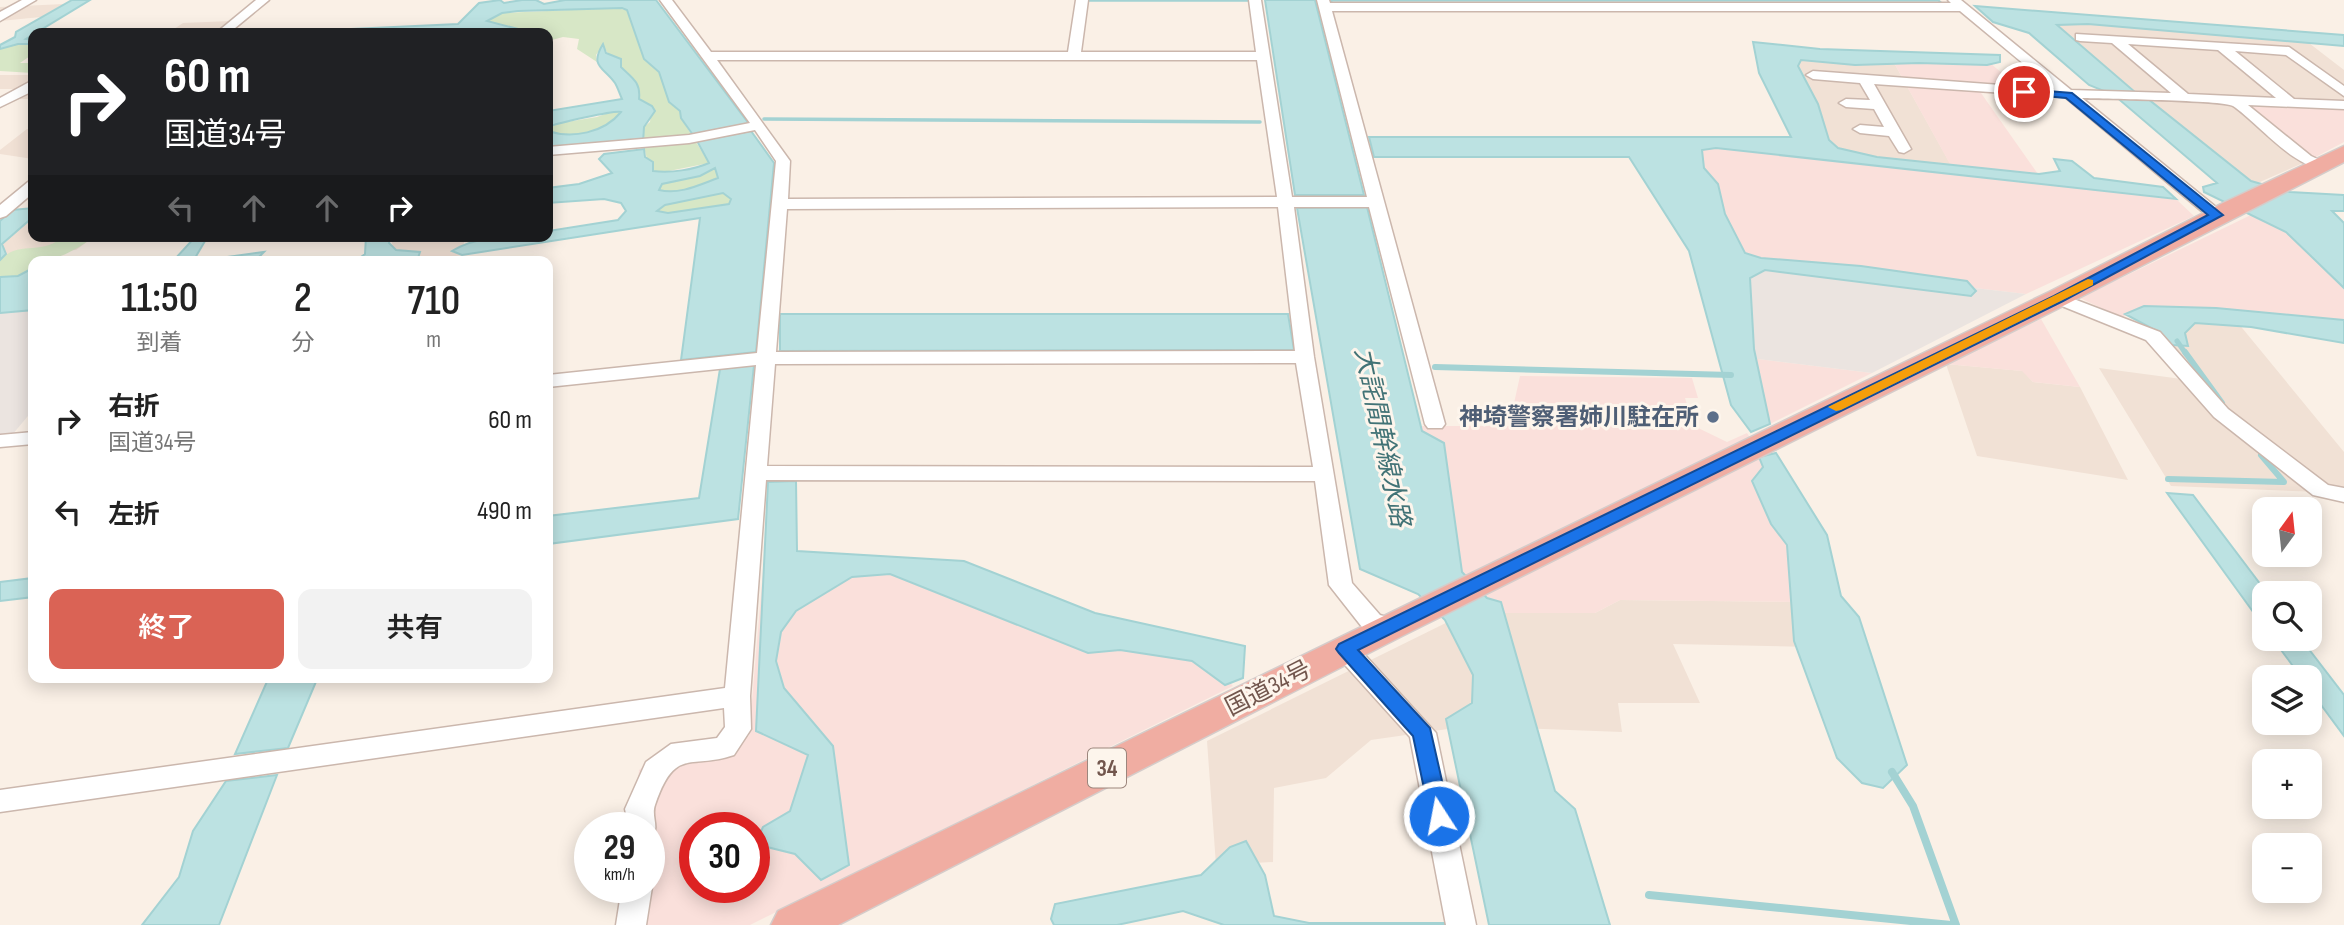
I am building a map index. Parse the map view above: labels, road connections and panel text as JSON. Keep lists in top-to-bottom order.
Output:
{
  "streets": {
    "highway": ["国道34号", "34"]
  },
  "water": ["大詫間幹線水路"],
  "places": ["神埼警察署姉川駐在所"],
  "north": "top",
  "page": {
    "turn": ["60 m", "国道34号"],
    "eta": [
      "11:50",
      "到着",
      "2",
      "分",
      "710",
      "m"
    ],
    "list": [
      {
        "name": "右折",
        "note": "国道34号",
        "value": "60 m"
      },
      {
        "name": "左折",
        "value": "490 m"
      }
    ],
    "map_buttons": ["+", "−"],
    "buttons": ["終了", "共有"],
    "speed": "29 km/h",
    "limit": "30"
  }
}
